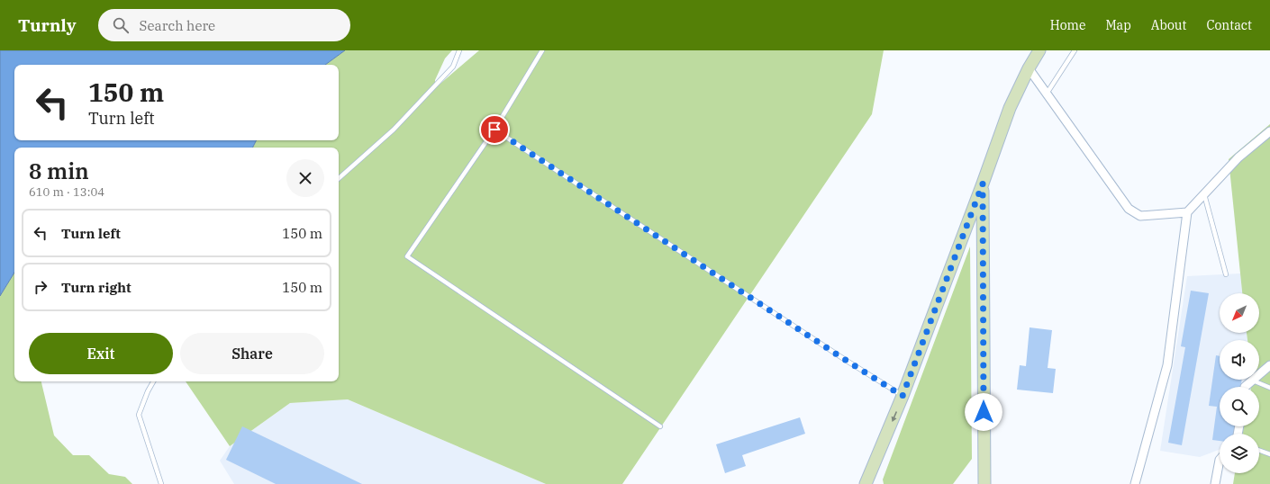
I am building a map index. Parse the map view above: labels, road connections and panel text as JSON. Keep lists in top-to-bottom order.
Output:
{
  "north": "bottom left",
  "page": {
    "header": "Turnly",
    "search": "Search here",
    "nav": [
      "Home",
      "Map",
      "About",
      "Contact"
    ],
    "turn": ["150 m", "Turn left"],
    "heading": ["8 min", "610 m · 13:04"],
    "list": [
      {
        "name": "Turn left",
        "value": "150 m"
      },
      {
        "name": "Turn right",
        "value": "150 m"
      }
    ],
    "buttons": ["Exit", "Share"]
  }
}
